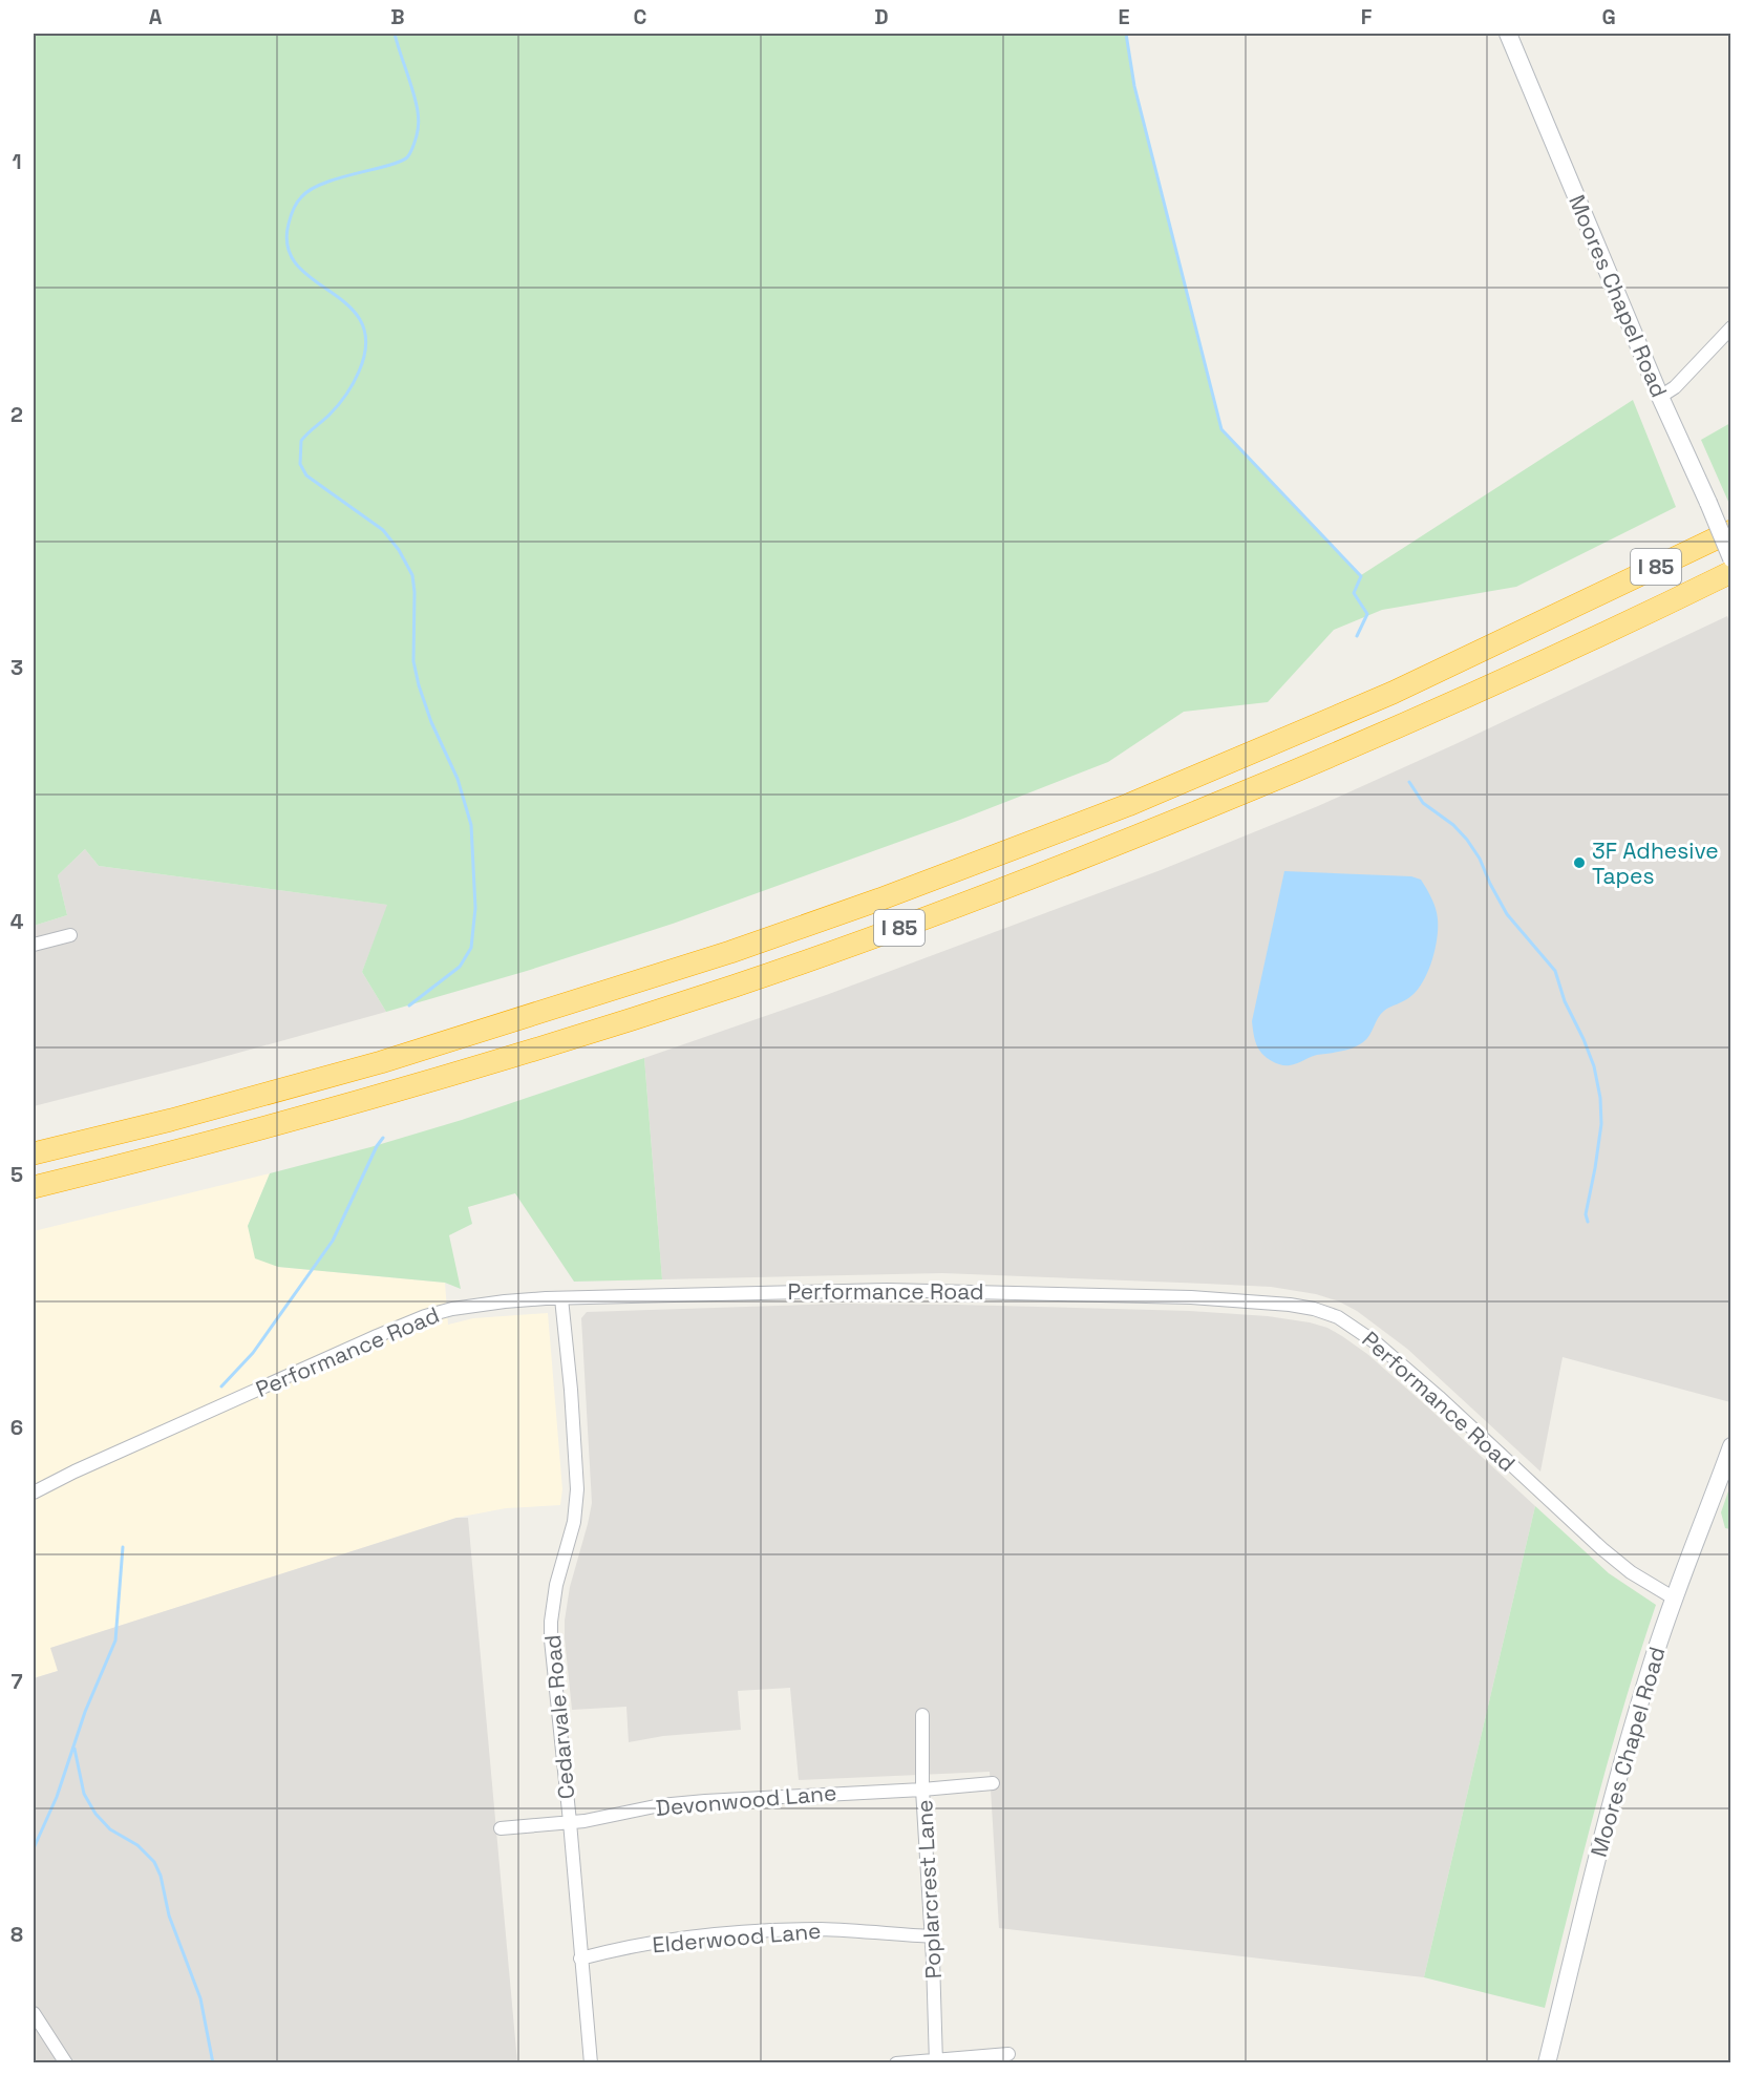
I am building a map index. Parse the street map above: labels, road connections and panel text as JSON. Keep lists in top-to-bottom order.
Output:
{
  "streets": {
    "highway": ["I 85"],
    "main road": ["Moores Chapel Road"],
    "street": [
      "Performance Road",
      "Cedarvale Road",
      "Devonwood Lane",
      "Poplarcrest Lane",
      "Elderwood Lane"
    ]
  },
  "crossings": [
    ["Moores Chapel Road", "Performance Road"],
    ["Performance Road", "Cedarvale Road"],
    ["Cedarvale Road", "Devonwood Lane"],
    ["Cedarvale Road", "Elderwood Lane"],
    ["Devonwood Lane", "Poplarcrest Lane"],
    ["Poplarcrest Lane", "Elderwood Lane"]
  ],
  "places": ["3F Adhesive Tapes"],
  "grid": {
    "columns": [
      "A",
      "B",
      "C",
      "D",
      "E",
      "F",
      "G"
    ],
    "rows": [
      "1",
      "2",
      "3",
      "4",
      "5",
      "6",
      "7",
      "8"
    ]
  }
}
